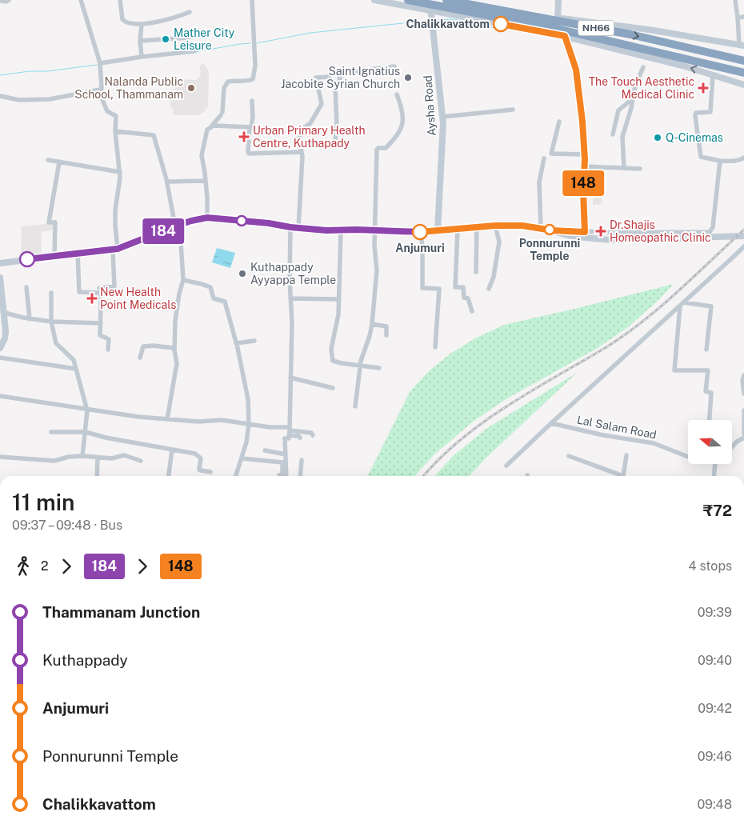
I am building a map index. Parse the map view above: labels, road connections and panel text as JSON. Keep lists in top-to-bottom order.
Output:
{
  "streets": {
    "highway": ["NH66"],
    "street": ["Aysha Road", "Lal Salam Road"]
  },
  "crossings": [
    ["NH66", "Aysha Road"]
  ],
  "places": {
    "other": [
      "Chalikkavattom",
      "Mather City Leisure",
      "Saint Ignatius Jacobite Syrian Church",
      "Nalanda Public School, Thammanam",
      "Q-Cinemas",
      "Ponnurunni Temple",
      "Anjumuri",
      "Kuthappady Ayyappa Temple"
    ],
    "health": [
      "The Touch Aesthetic Medical Clinic",
      "Urban Primary Health Centre, Kuthapady",
      "Dr.Shajis Homeopathic Clinic",
      "New Health Point Medicals"
    ]
  },
  "lines": ["bus line 148", "bus line 184"],
  "north": "left",
  "page": {
    "on_map": ["184", "148"],
    "heading": ["11 min", "09:37 – 09:48 · Bus", "₹72"],
    "legs": [
      "2",
      "184",
      "148",
      "4 stops"
    ],
    "list": [
      {
        "name": "Thammanam Junction",
        "value": "09:39"
      },
      {
        "name": "Kuthappady",
        "value": "09:40"
      },
      {
        "name": "Anjumuri",
        "value": "09:42"
      },
      {
        "name": "Ponnurunni Temple",
        "value": "09:46"
      },
      {
        "name": "Chalikkavattom",
        "value": "09:48"
      }
    ]
  }
}
